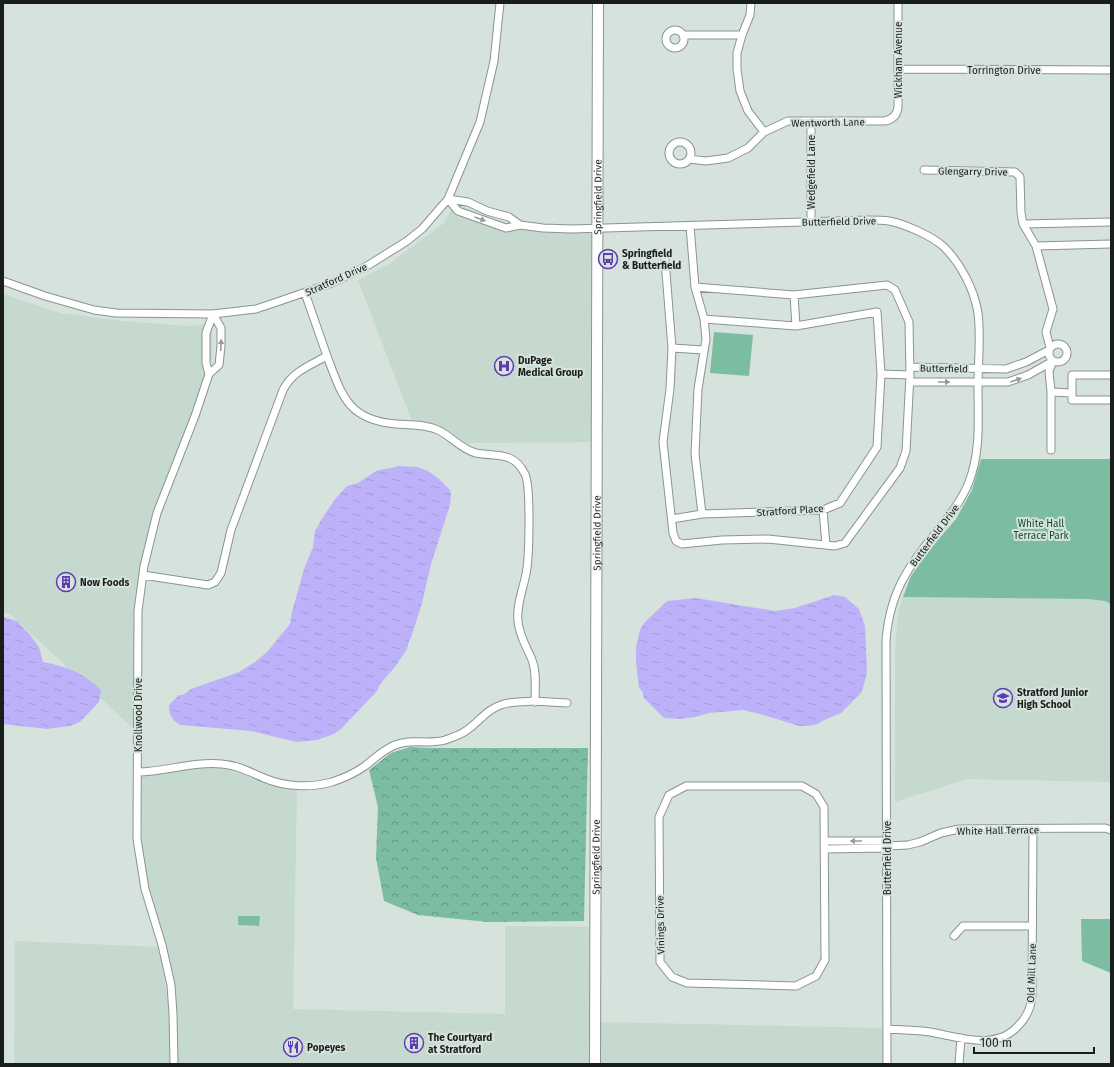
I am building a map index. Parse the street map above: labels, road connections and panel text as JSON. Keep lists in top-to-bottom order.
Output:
{
  "streets": {
    "street": [
      "Wickham Avenue",
      "Torrington Drive",
      "Wentworth Lane",
      "Glengarry Drive",
      "Wedgefield Lane",
      "Springfield Drive",
      "Butterfield Drive",
      "Stratford Drive",
      "Butterfield",
      "Stratford Place",
      "Knollwood Drive",
      "White Hall Terrace",
      "Vinings Drive",
      "Old Mill Lane"
    ]
  },
  "crossings": [
    ["Wickham Avenue", "Torrington Drive"],
    ["Wickham Avenue", "Wentworth Lane"],
    ["Wentworth Lane", "Wedgefield Lane"],
    ["Wedgefield Lane", "Butterfield Drive"],
    ["Springfield Drive", "Butterfield Drive"],
    ["Butterfield Drive", "Butterfield"],
    ["Butterfield Drive", "White Hall Terrace"],
    ["Butterfield Drive", "Old Mill Lane"],
    ["Stratford Drive", "Knollwood Drive"],
    ["Butterfield", "Stratford Place"],
    ["White Hall Terrace", "Old Mill Lane"]
  ],
  "parks": ["White Hall Terrace Park"],
  "places": {
    "bus stop": ["Springfield & Butterfield"],
    "hospital": ["DuPage Medical Group"],
    "building": ["Now Foods", "The Courtyard at Stratford"],
    "school or university": ["Stratford Junior High School"],
    "restaurant": ["Popeyes"]
  },
  "scale_bar": "100 m"
}
